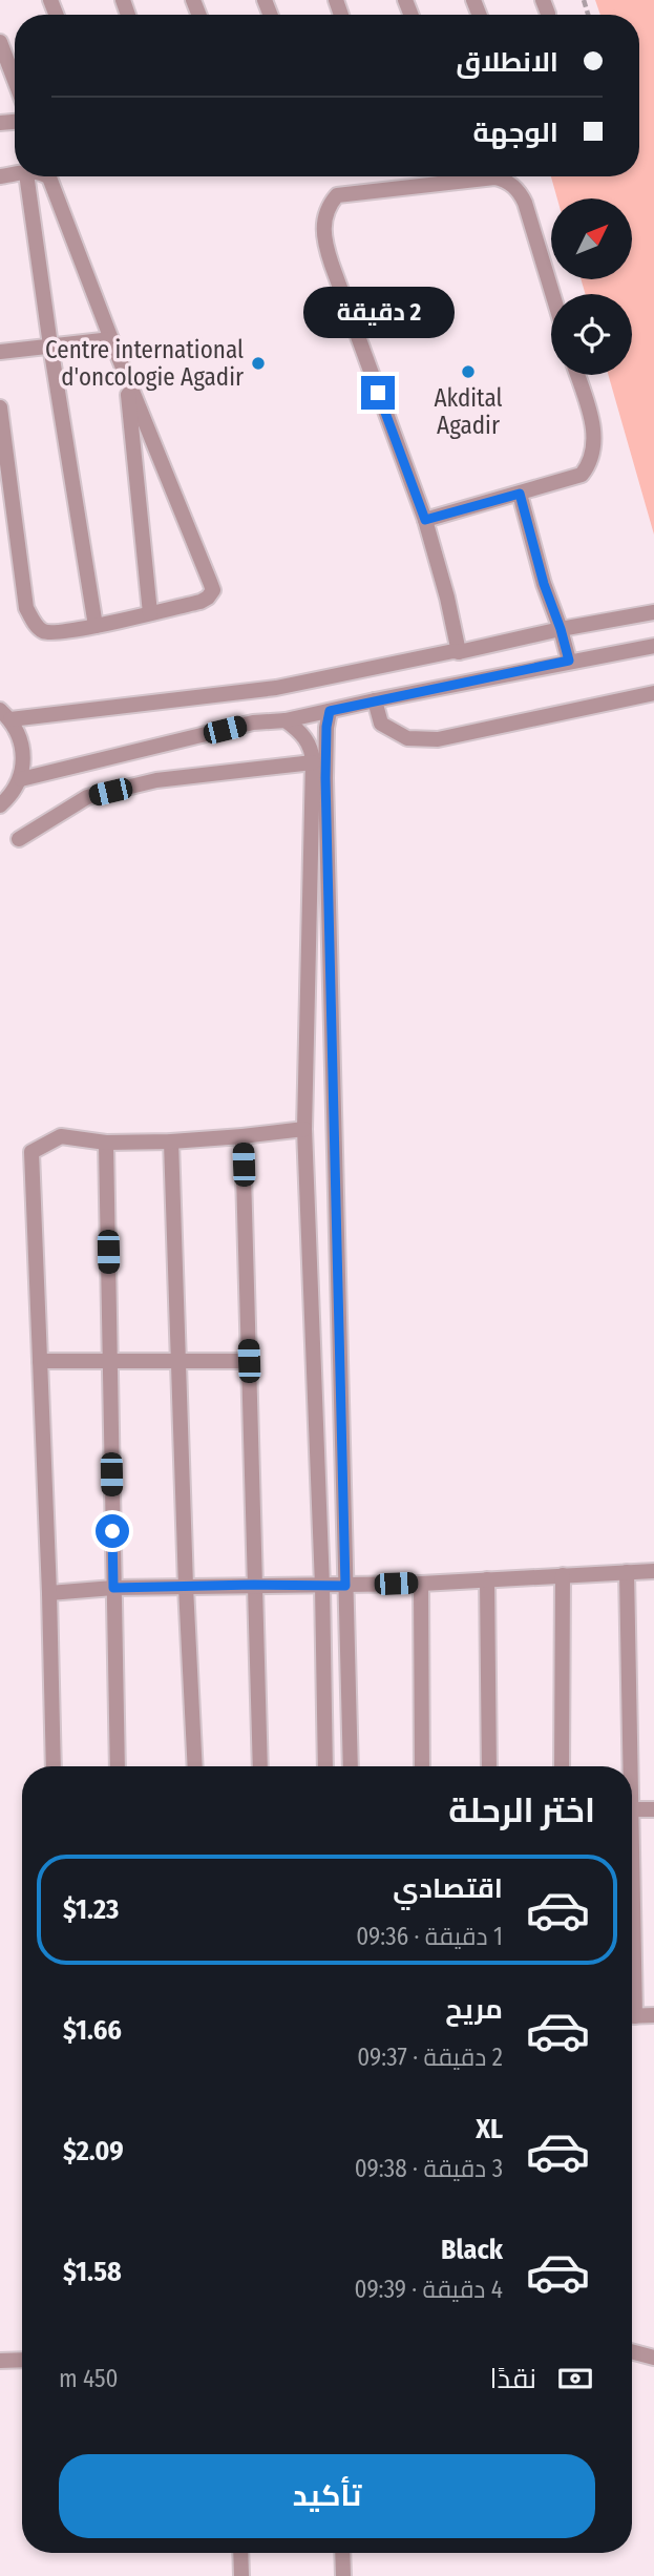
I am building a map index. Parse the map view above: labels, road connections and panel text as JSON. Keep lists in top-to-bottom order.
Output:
{
  "places": ["Centre international d'oncologie Agadir", "Akdital Agadir"],
  "north": "top right",
  "page": {
    "banner": ["الانطلاق", "الوجهة"],
    "bubble": "2 دقيقة",
    "heading": "اختر الرحلة",
    "list": [
      {
        "name": "اقتصادي",
        "note": "1 دقيقة · 09:36",
        "value": "$1.23"
      },
      {
        "name": "مريح",
        "note": "2 دقيقة · 09:37",
        "value": "$1.66"
      },
      {
        "name": "XL",
        "note": "3 دقيقة · 09:38",
        "value": "$2.09"
      },
      {
        "name": "Black",
        "note": "4 دقيقة · 09:39",
        "value": "$1.58"
      }
    ],
    "pay": ["نقدًا", "450 m"],
    "buttons": "تأكيد"
  }
}
